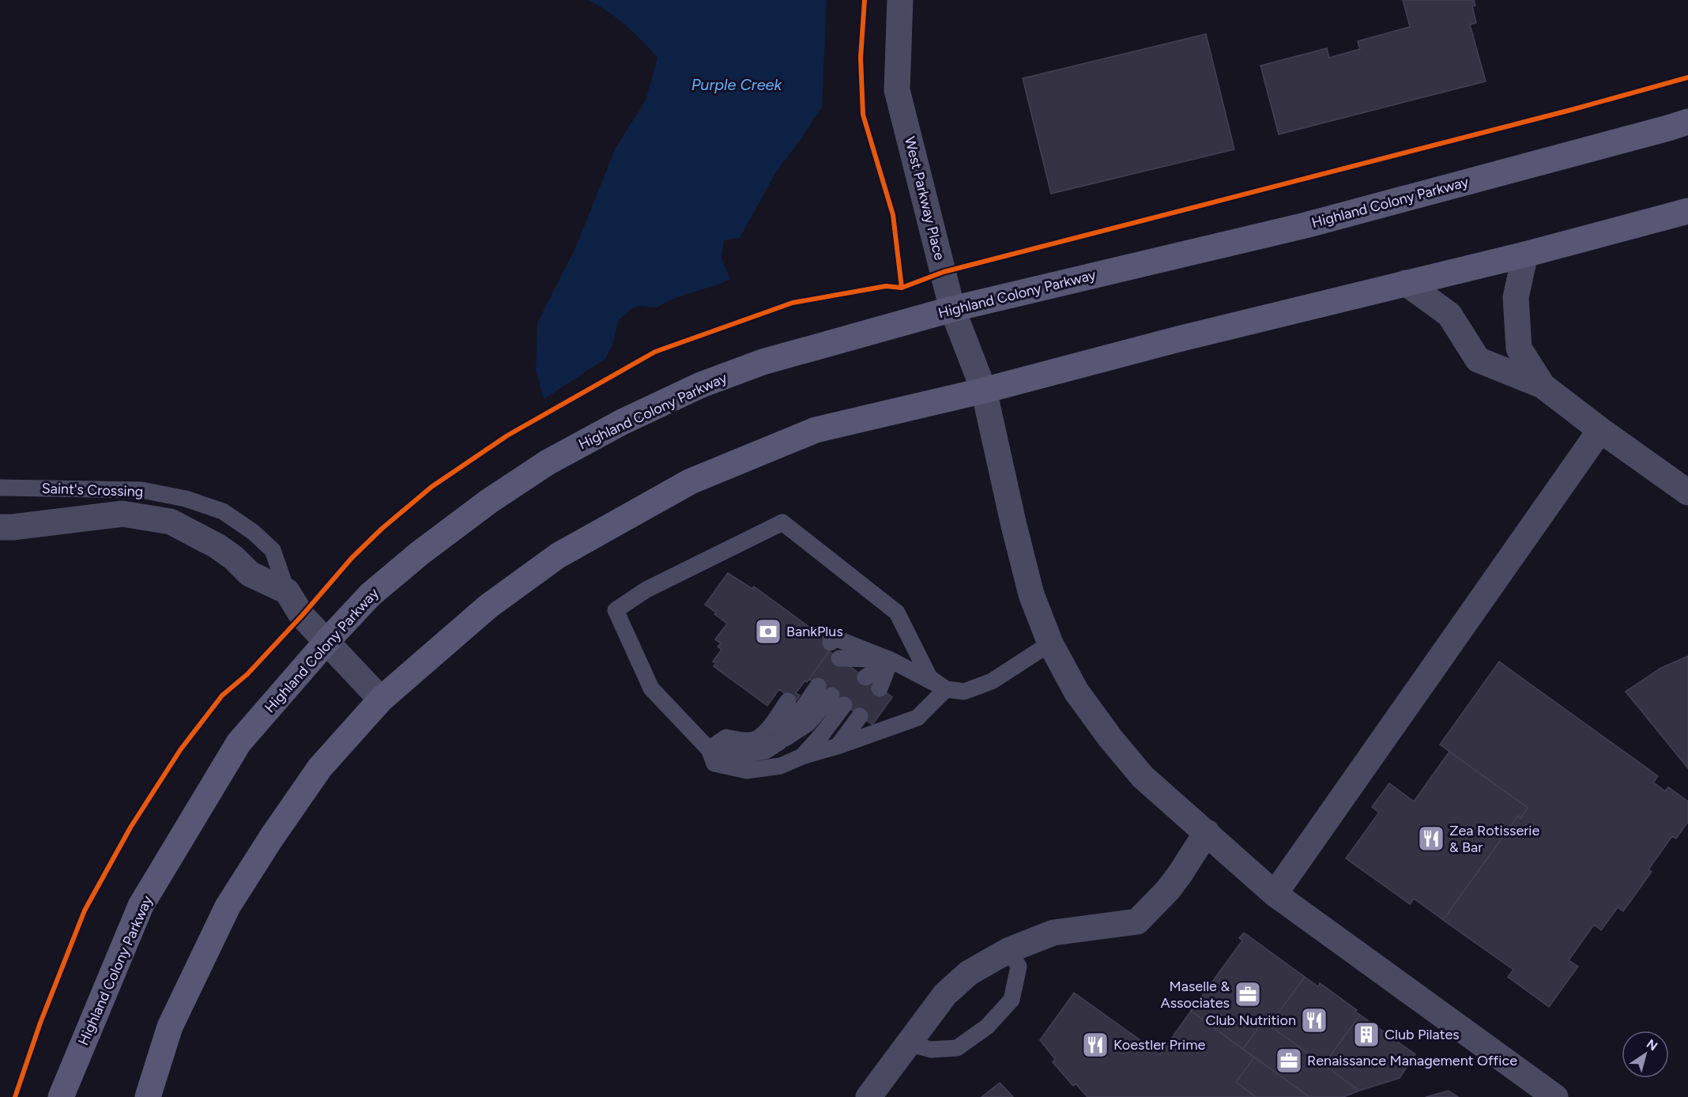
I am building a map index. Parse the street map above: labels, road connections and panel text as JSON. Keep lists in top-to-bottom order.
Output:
{
  "streets": {
    "street": ["West Parkway Place", "Highland Colony Parkway", "Saint's Crossing"]
  },
  "crossings": [
    ["West Parkway Place", "Highland Colony Parkway"]
  ],
  "water": ["Purple Creek"],
  "places": {
    "bank": ["BankPlus"],
    "restaurant": ["Zea Rotisserie & Bar", "Club Nutrition", "Koestler Prime"],
    "office": ["Maselle & Associates", "Renaissance Management Office"],
    "building": ["Club Pilates"]
  },
  "north": "top right"
}
